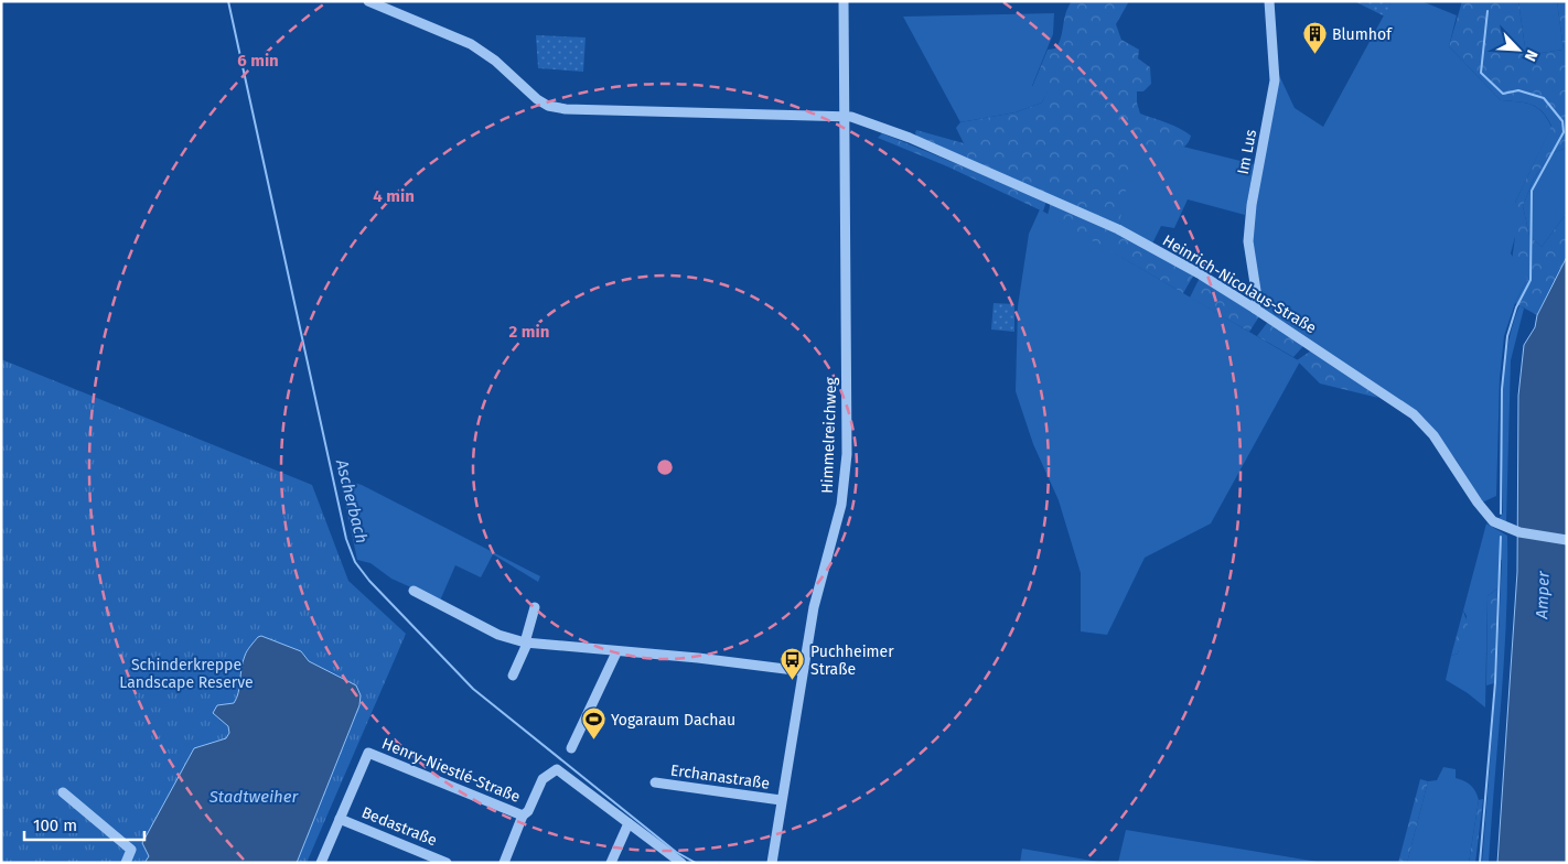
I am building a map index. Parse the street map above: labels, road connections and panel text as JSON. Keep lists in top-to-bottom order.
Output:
{
  "streets": {
    "street": [
      "Im Lus",
      "Heinrich-Nicolaus-Straße",
      "Himmelreichweg",
      "Henry-Niestlé-Straße",
      "Erchanastraße",
      "Bedastraße"
    ]
  },
  "crossings": [
    ["Im Lus", "Heinrich-Nicolaus-Straße"],
    ["Heinrich-Nicolaus-Straße", "Himmelreichweg"],
    ["Himmelreichweg", "Erchanastraße"],
    ["Henry-Niestlé-Straße", "Bedastraße"]
  ],
  "water": ["Ascherbach", "Amper", "Stadtweiher"],
  "parks": ["Schinderkreppe Landscape Reserve"],
  "places": {
    "building": ["Blumhof"],
    "bus stop": ["Puchheimer Straße"],
    "sports": ["Yogaraum Dachau"]
  },
  "scale_bar": "100 m",
  "north": "bottom right",
  "rings": ["6 min", "4 min", "2 min"]
}
